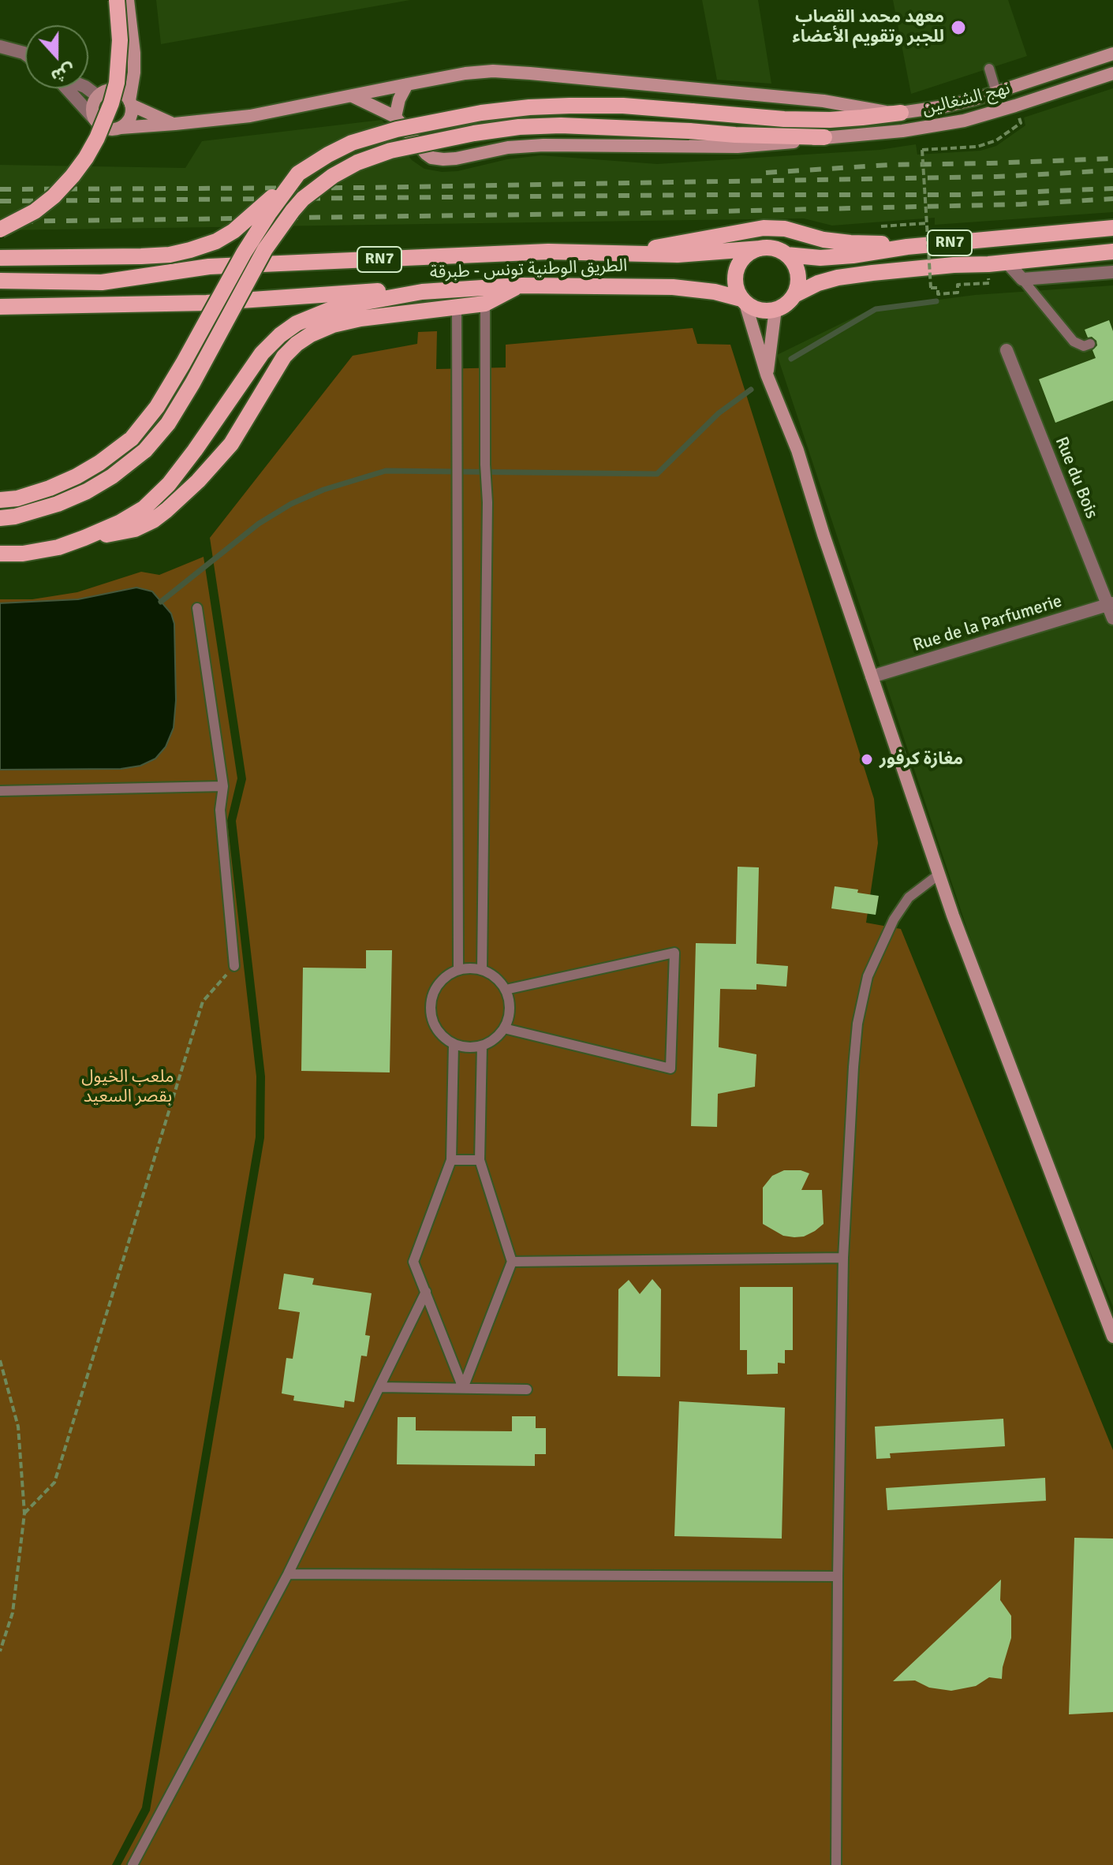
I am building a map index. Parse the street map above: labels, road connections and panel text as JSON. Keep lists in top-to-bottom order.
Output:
{
  "streets": {
    "main road": ["RN7", "الطريق الوطنية تونس - طبرقة"],
    "street": ["نهج الشغالين", "Rue du Bois", "Rue de la Parfumerie"]
  },
  "crossings": [
    ["RN7", "الطريق الوطنية تونس - طبرقة"],
    ["Rue du Bois", "Rue de la Parfumerie"]
  ],
  "parks": ["ملعب الخيول بقصر السعيد"],
  "places": ["معهد محمد القصاب للجبر وتقويم الأعضاء", "مغازة كرفور"],
  "north": "bottom"
}
